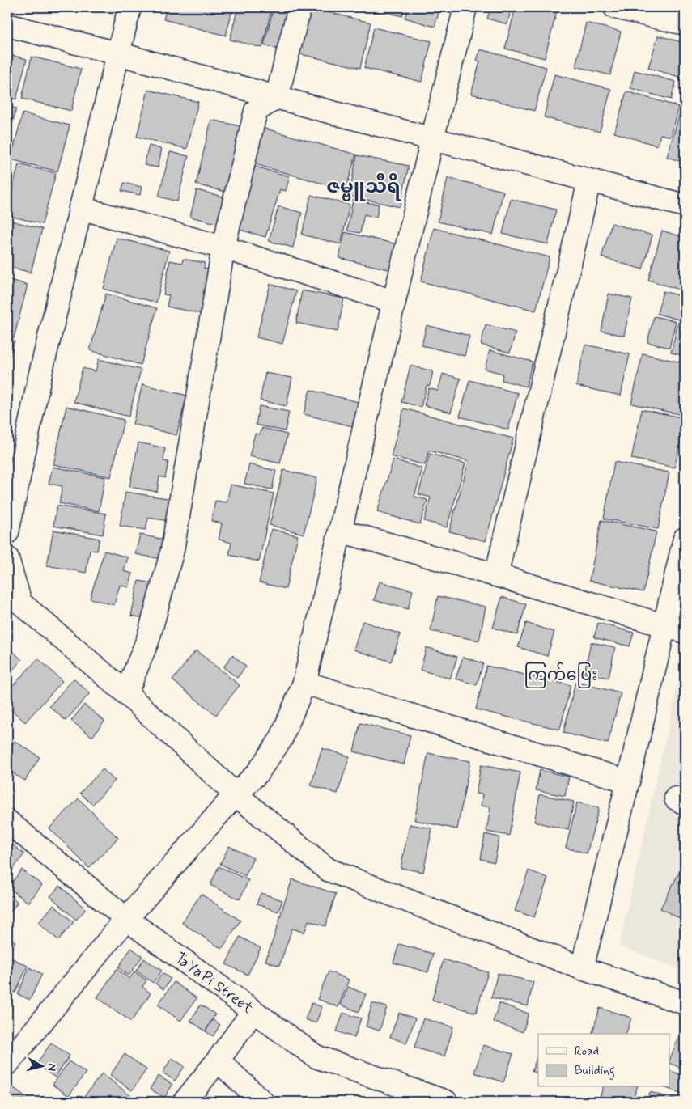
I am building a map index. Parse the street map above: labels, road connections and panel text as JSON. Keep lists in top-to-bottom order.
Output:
{
  "streets": {
    "street": ["TaYaPi Street"]
  },
  "districts": ["ဇမ္ဗူသီရိ", "ကြက်ပြေး"],
  "legend": ["Road", "Building"],
  "north": "right"
}
